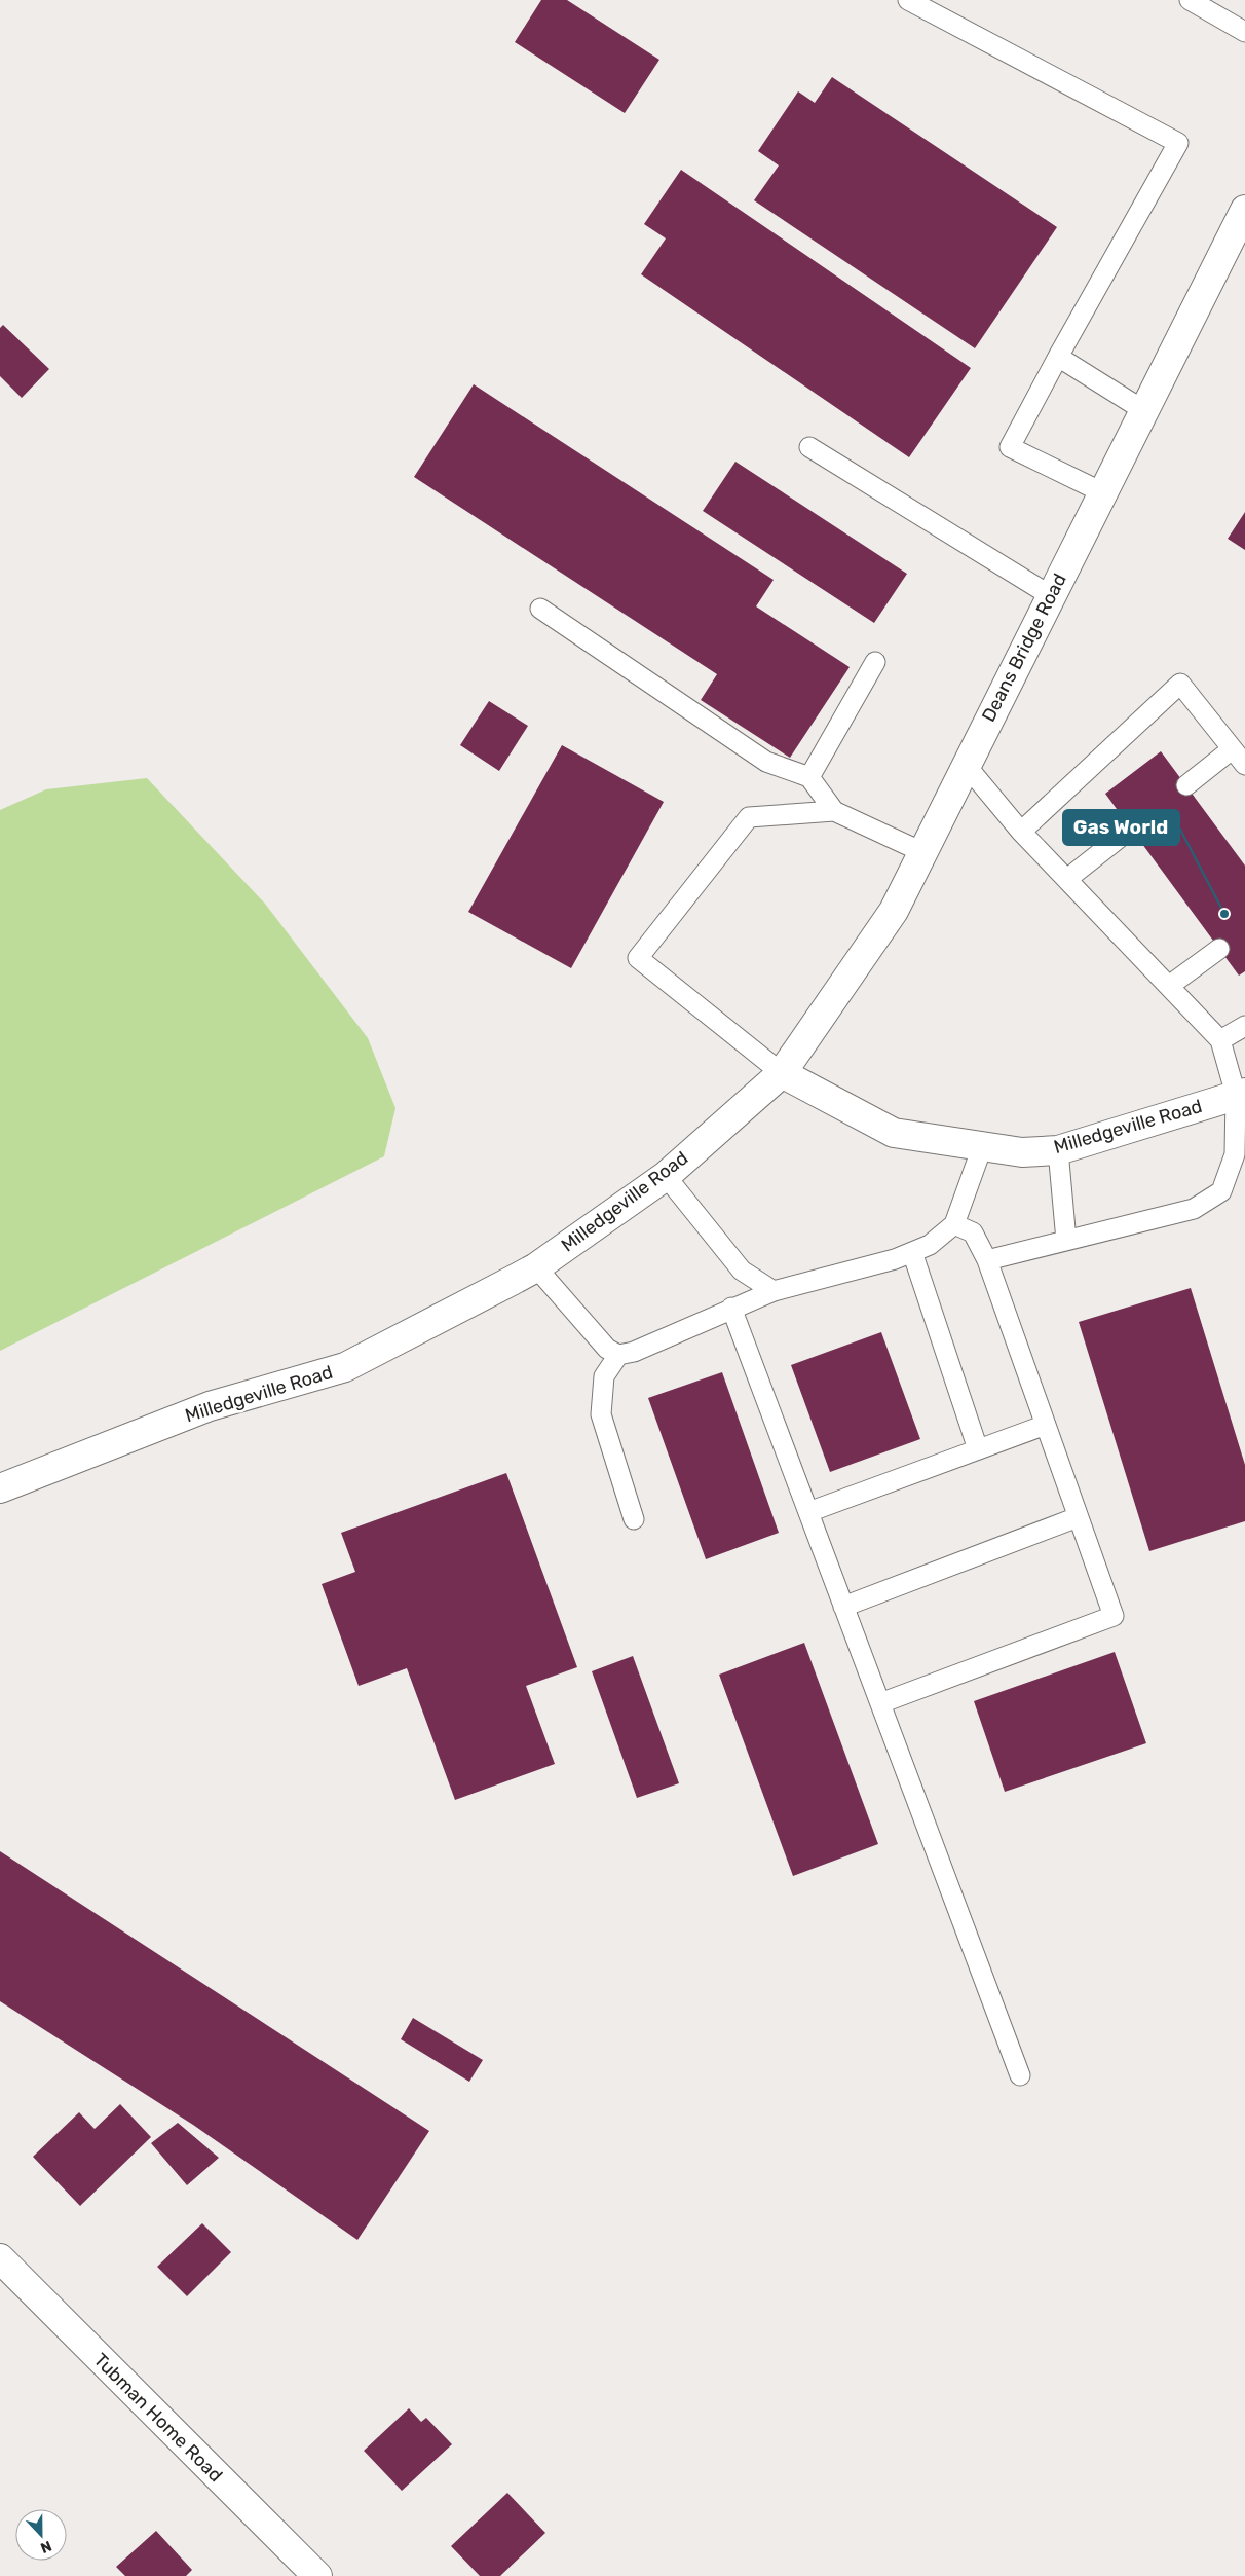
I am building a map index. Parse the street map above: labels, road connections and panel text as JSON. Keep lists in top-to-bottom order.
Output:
{
  "streets": {
    "main road": ["Deans Bridge Road", "Milledgeville Road", "Tubman Home Road"]
  },
  "crossings": [
    ["Deans Bridge Road", "Milledgeville Road"]
  ],
  "places": ["Gas World"],
  "north": "bottom"
}
